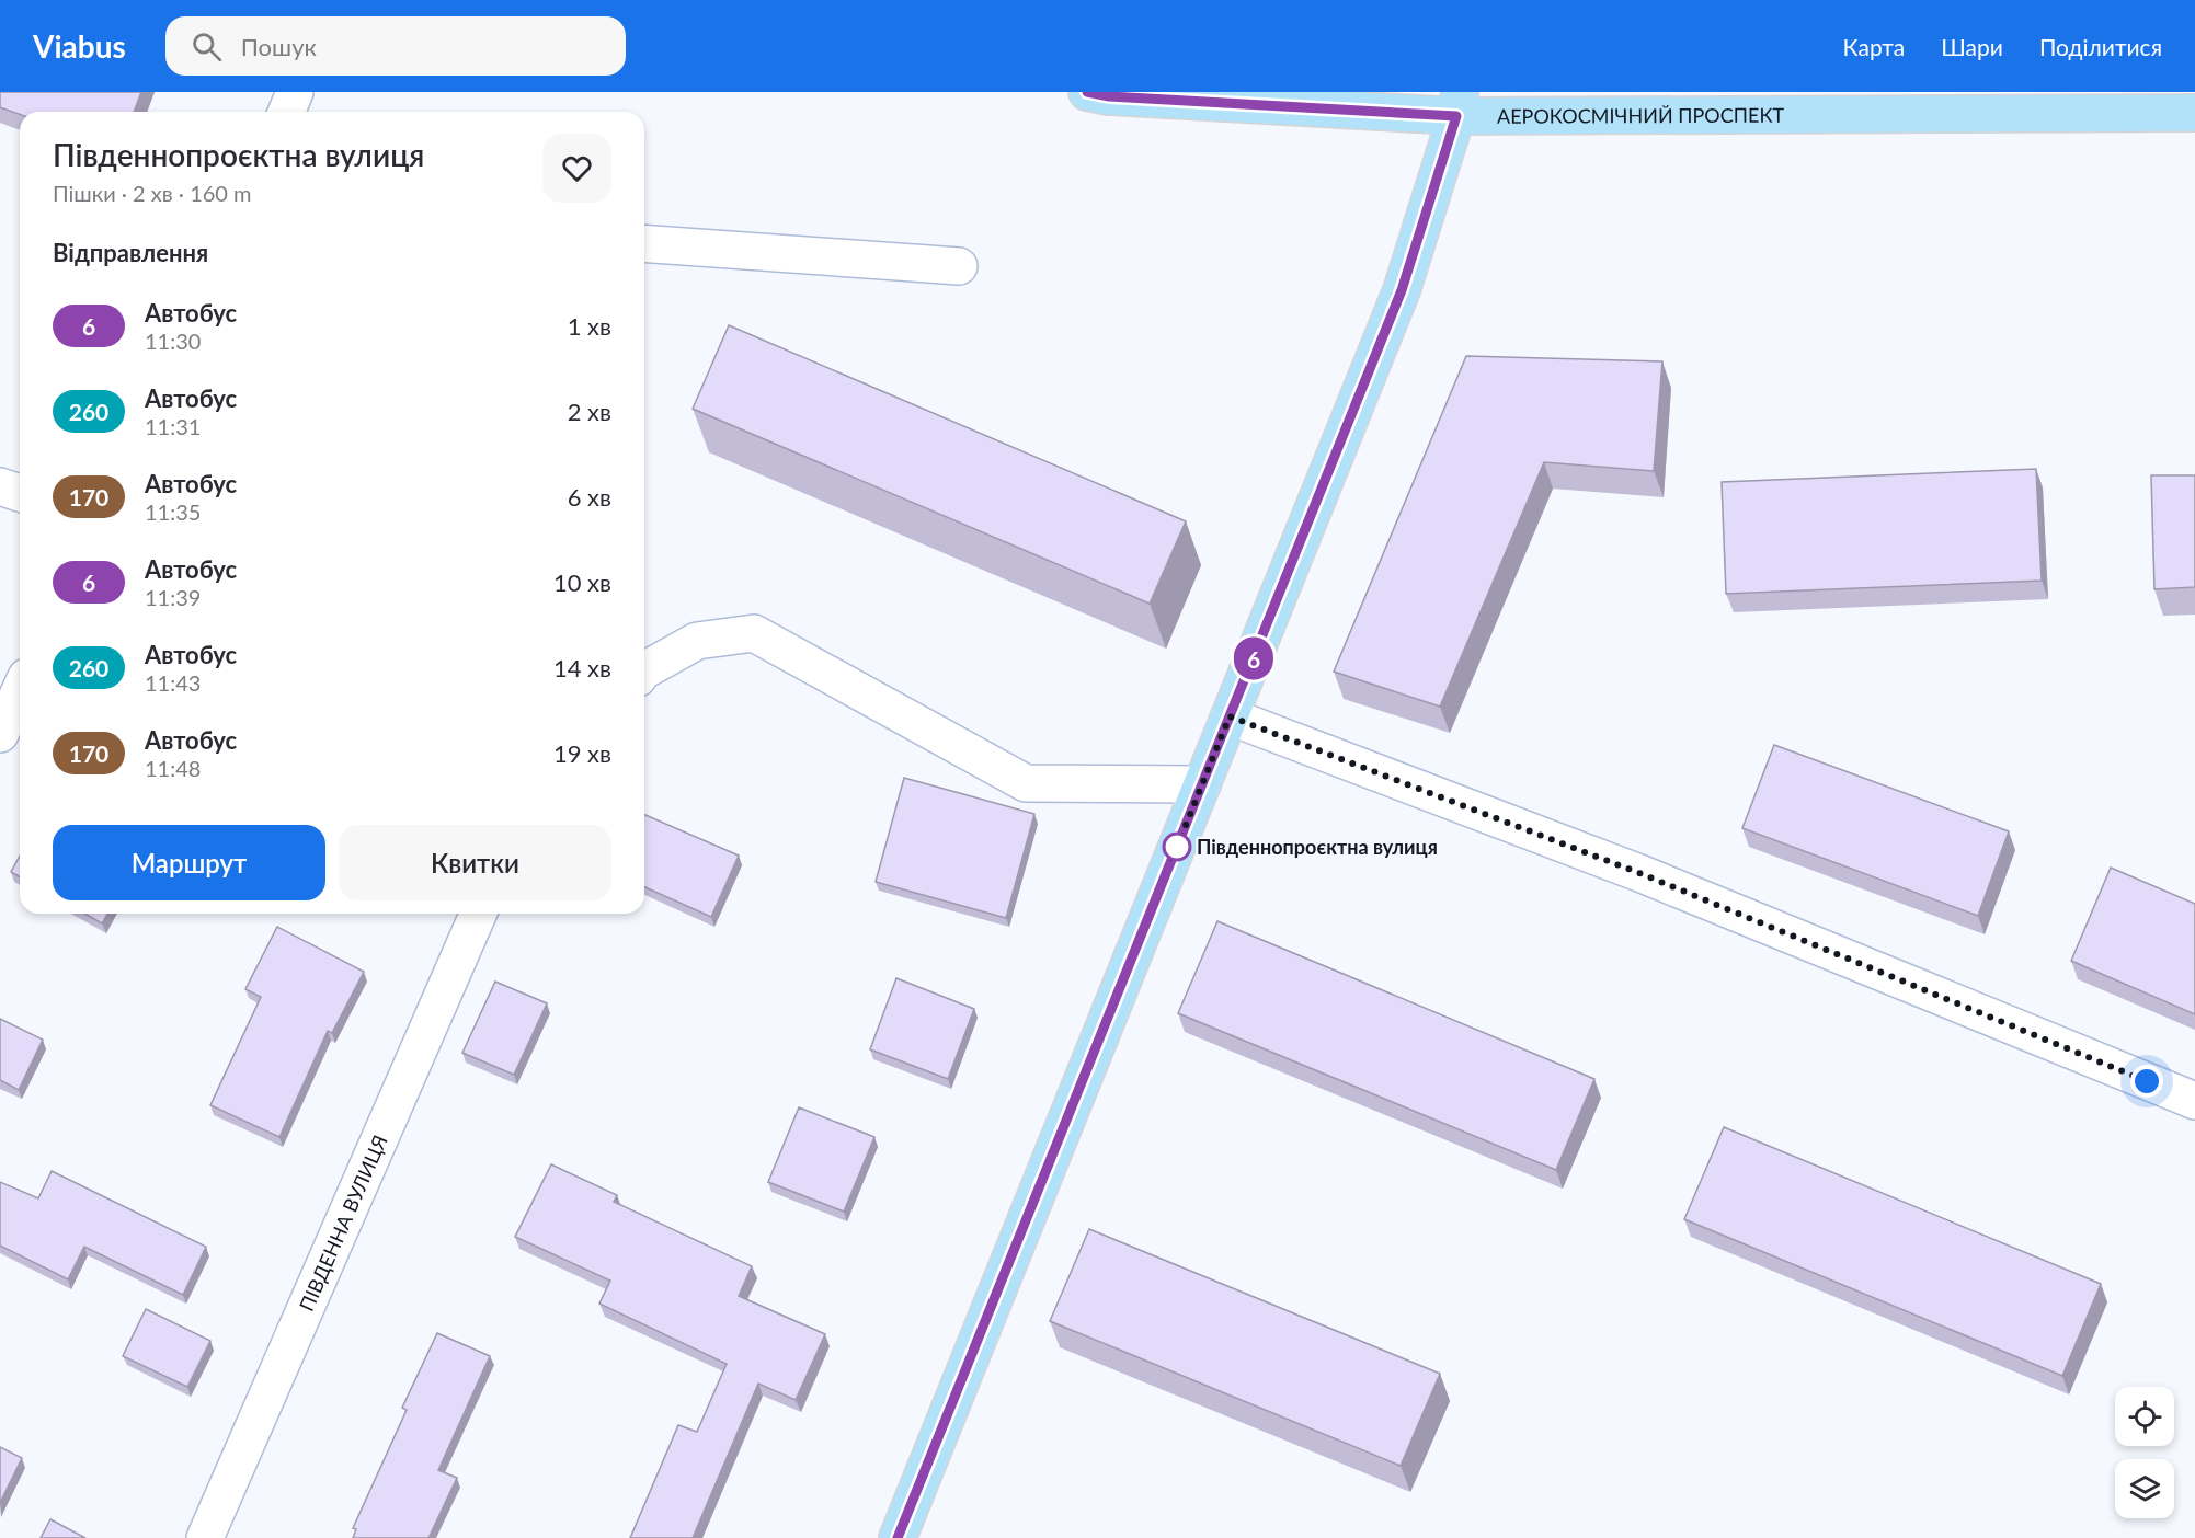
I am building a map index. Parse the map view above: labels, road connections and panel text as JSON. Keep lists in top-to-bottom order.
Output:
{
  "streets": {
    "main road": ["АЕРОКОСМІЧНИЙ ПРОСПЕКТ"],
    "street": ["ПІВДЕННА ВУЛИЦЯ"]
  },
  "places": ["Південнопроєктна вулиця"],
  "lines": ["bus line 6"],
  "page": {
    "header": "Viabus",
    "search": "Пошук",
    "nav": ["Карта", "Шари", "Поділитися"],
    "on_map": "6",
    "heading": [
      ["Південнопроєктна вулиця", "Пішки · 2 хв · 160 m"],
      "Відправлення"
    ],
    "list": [
      {
        "mark": "6",
        "name": "Автобус",
        "note": "11:30",
        "value": "1 хв"
      },
      {
        "mark": "260",
        "name": "Автобус",
        "note": "11:31",
        "value": "2 хв"
      },
      {
        "mark": "170",
        "name": "Автобус",
        "note": "11:35",
        "value": "6 хв"
      },
      {
        "mark": "6",
        "name": "Автобус",
        "note": "11:39",
        "value": "10 хв"
      },
      {
        "mark": "260",
        "name": "Автобус",
        "note": "11:43",
        "value": "14 хв"
      },
      {
        "mark": "170",
        "name": "Автобус",
        "note": "11:48",
        "value": "19 хв"
      }
    ],
    "buttons": ["Маршрут", "Квитки"]
  }
}
